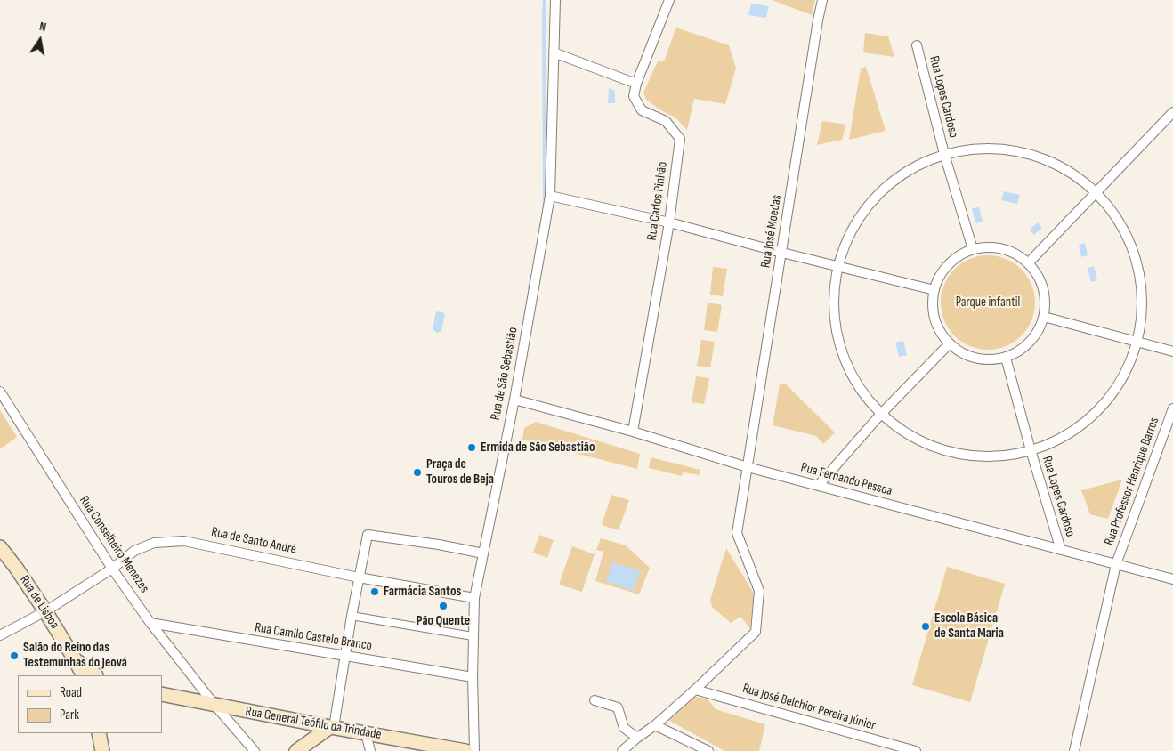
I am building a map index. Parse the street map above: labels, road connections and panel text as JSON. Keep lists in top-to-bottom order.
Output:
{
  "streets": {
    "main road": ["Rua de Lisboa", "Rua General Teófilo da Trindade"],
    "street": [
      "Rua Lopes Cardoso",
      "Rua Carlos Pinhão",
      "Rua José Moedas",
      "Rua de São Sebastião",
      "Rua Fernando Pessoa",
      "Rua Professor Henrique Barros",
      "Rua de Santo André",
      "Rua Conselheiro Menezes",
      "Rua Camilo Castelo Branco",
      "Rua José Belchior Pereira Júnior"
    ]
  },
  "crossings": [
    ["Rua Lopes Cardoso", "Rua Fernando Pessoa"],
    ["Rua Carlos Pinhão", "Rua Fernando Pessoa"],
    ["Rua José Moedas", "Rua Fernando Pessoa"],
    ["Rua José Moedas", "Rua José Belchior Pereira Júnior"],
    ["Rua de São Sebastião", "Rua Fernando Pessoa"],
    ["Rua de São Sebastião", "Rua de Santo André"],
    ["Rua de São Sebastião", "Rua Camilo Castelo Branco"],
    ["Rua Fernando Pessoa", "Rua Professor Henrique Barros"],
    ["Rua de Santo André", "Rua Conselheiro Menezes"],
    ["Rua de Santo André", "Rua de Lisboa"],
    ["Rua Conselheiro Menezes", "Rua Camilo Castelo Branco"],
    ["Rua Conselheiro Menezes", "Rua General Teófilo da Trindade"]
  ],
  "parks": ["Parque infantil"],
  "places": [
    "Ermida de São Sebastião",
    "Praça de Touros de Beja",
    "Farmácia Santos",
    "Pão Quente",
    "Escola Básica de Santa Maria",
    "Salão do Reino das Testemunhas do Jeová"
  ],
  "legend": ["Road", "Park"],
  "north": "top"
}
